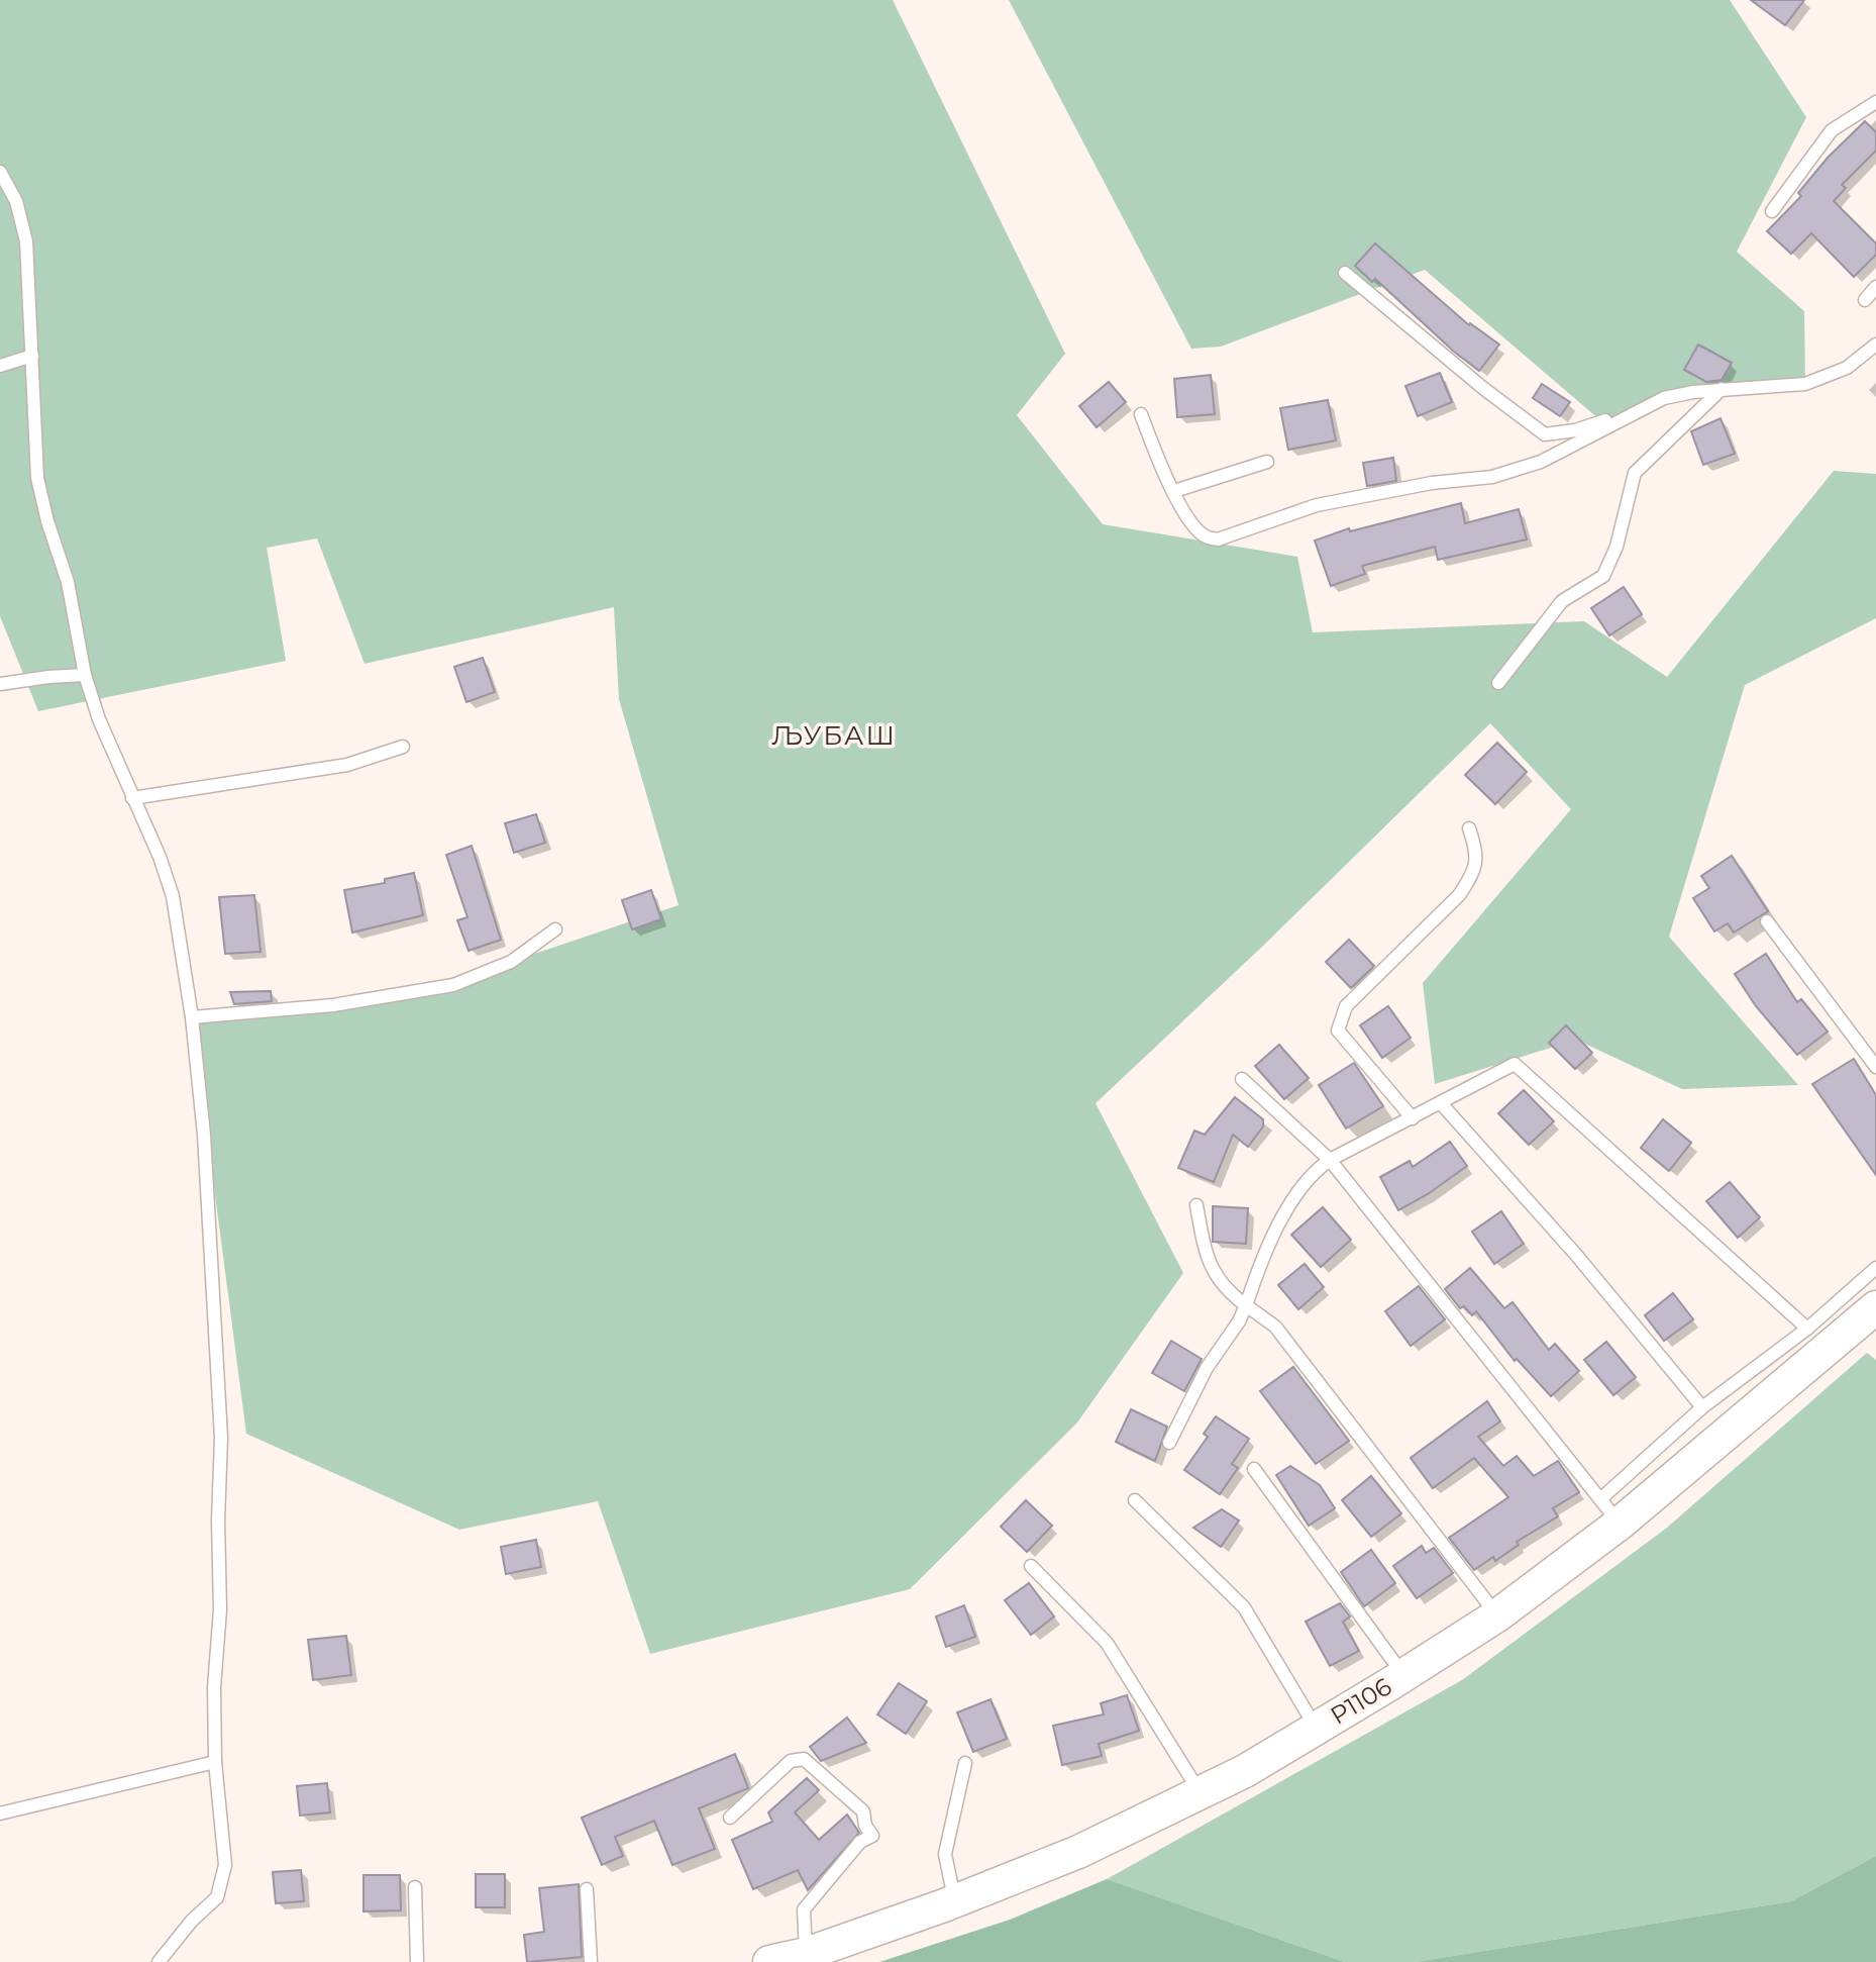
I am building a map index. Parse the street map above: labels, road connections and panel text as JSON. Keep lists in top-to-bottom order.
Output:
{
  "streets": {
    "main road": ["P1106"]
  },
  "districts": ["ЉУБАШ"]
}
